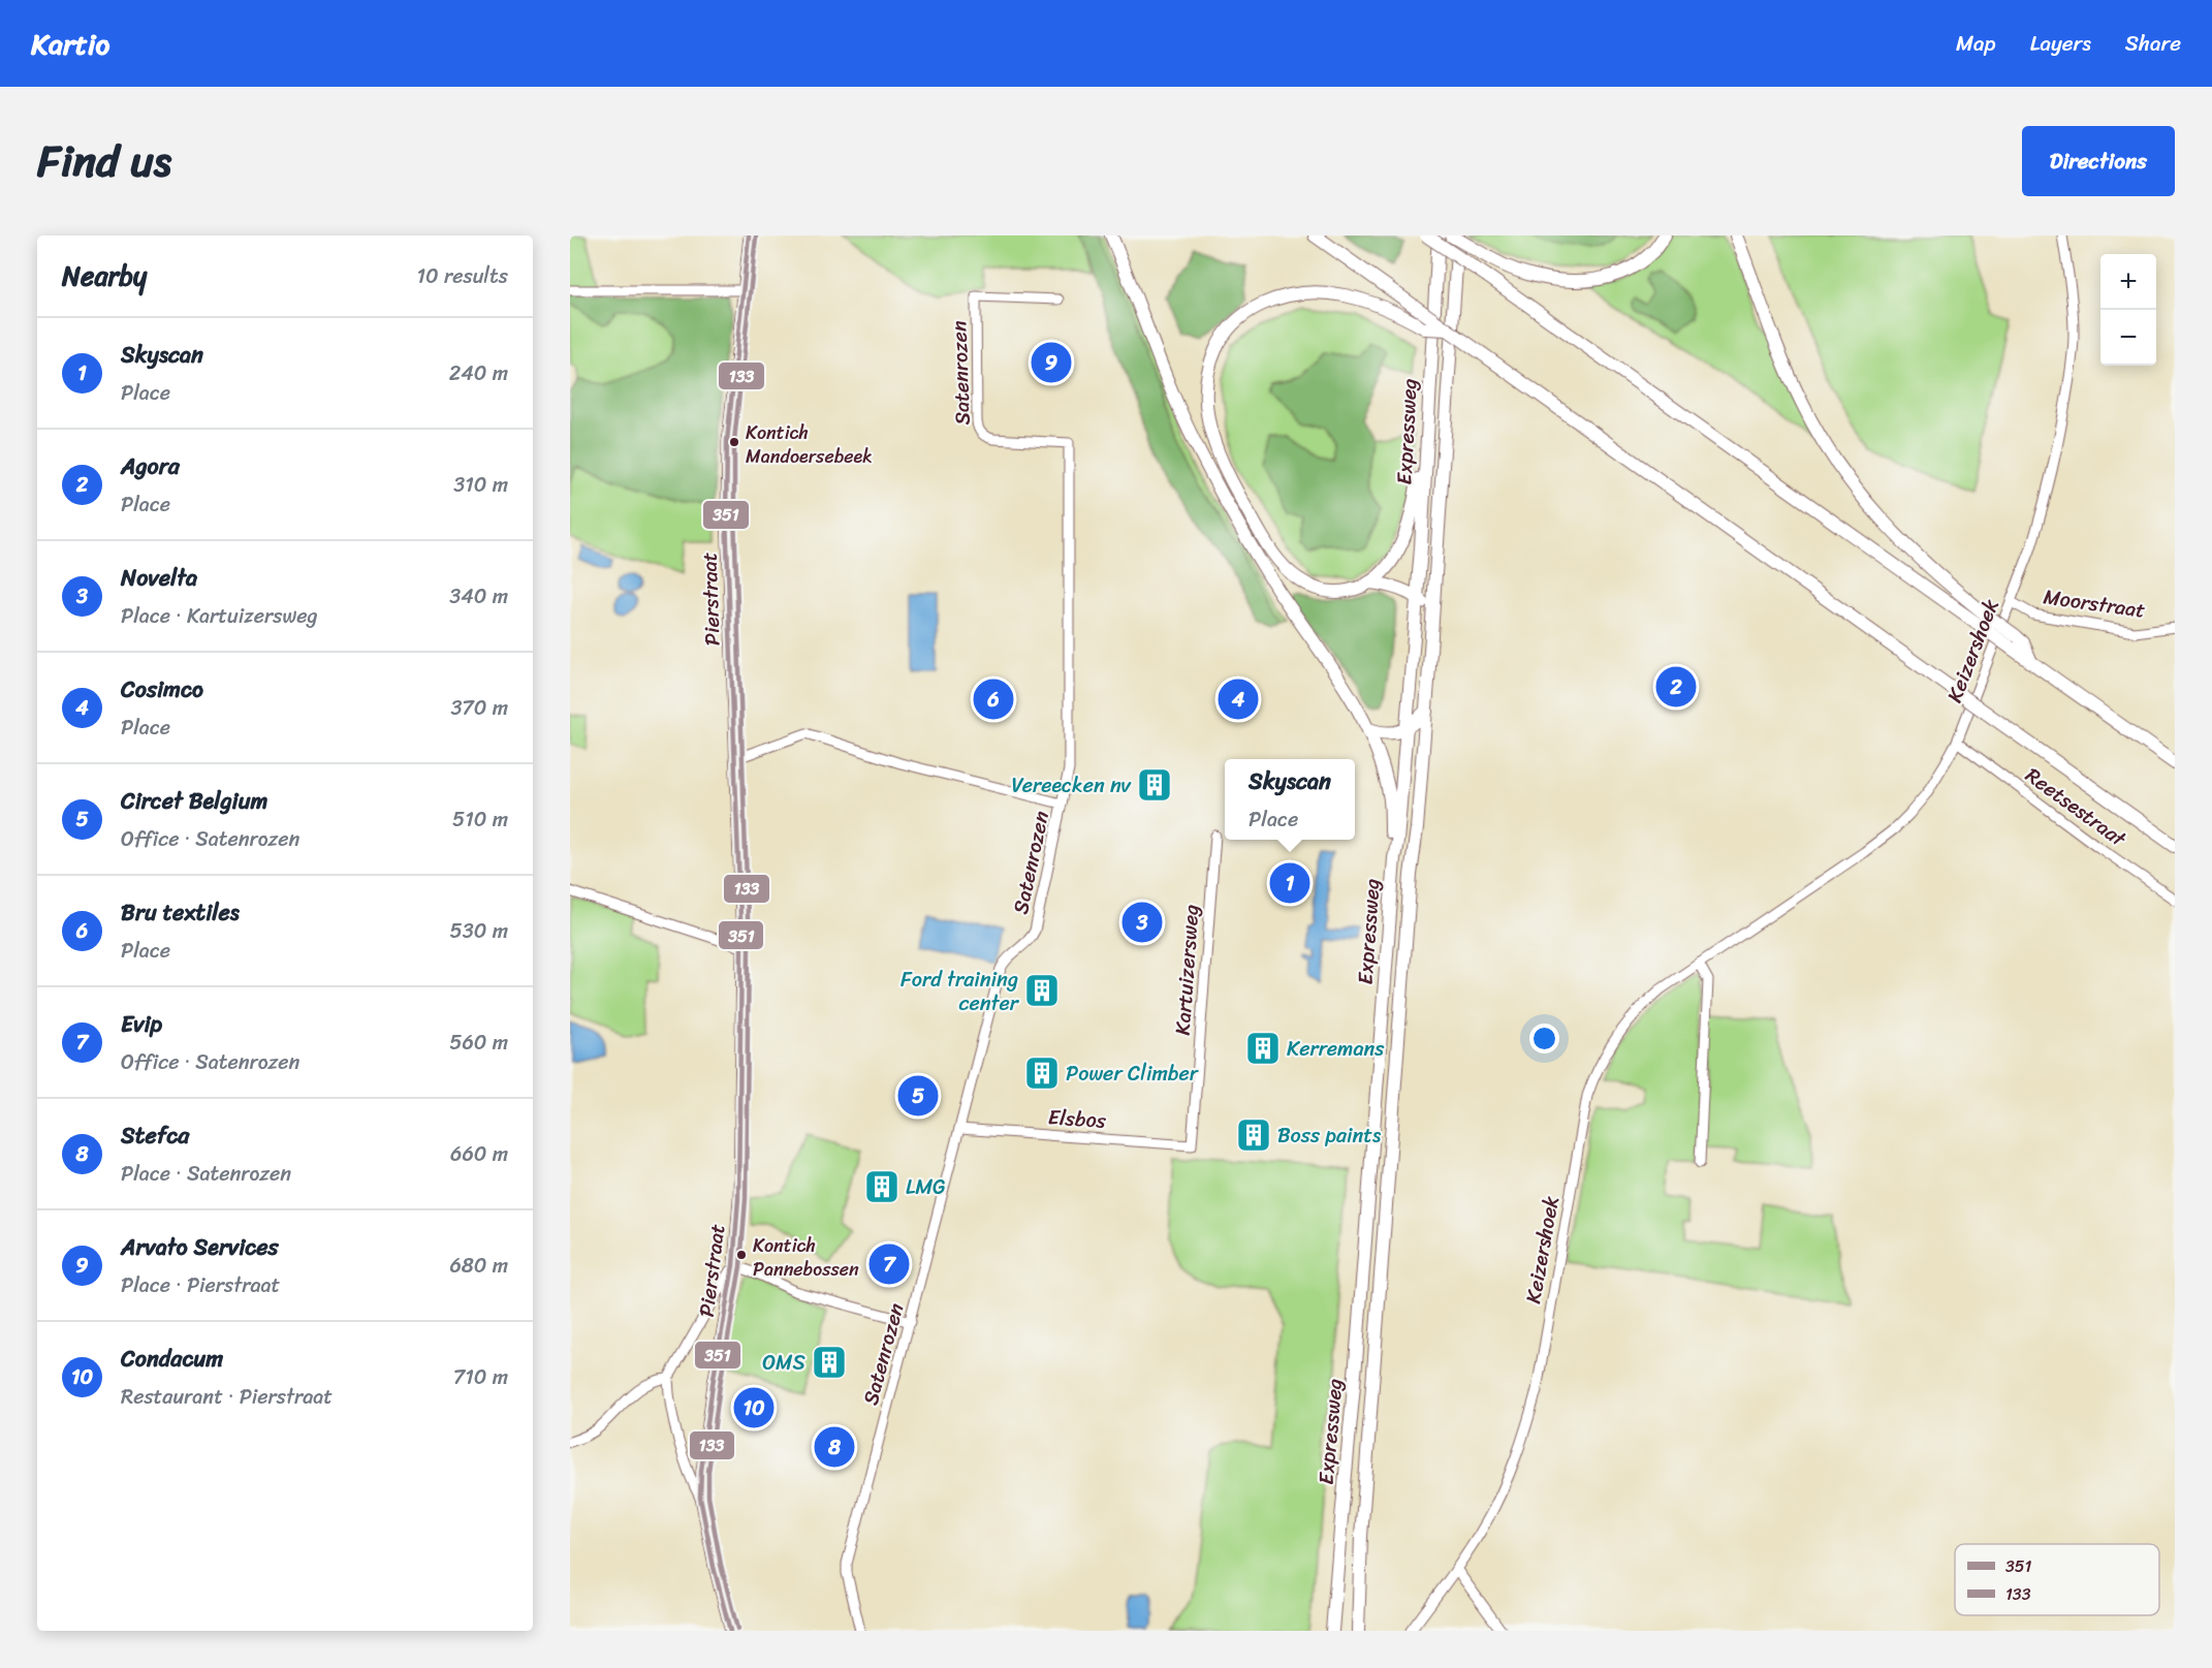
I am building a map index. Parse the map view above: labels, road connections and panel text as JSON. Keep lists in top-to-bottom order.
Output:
{
  "streets": {
    "highway": ["Expressweg"],
    "street": [
      "Satenrozen",
      "Pierstraat",
      "Moorstraat",
      "Keizershoek",
      "Reetsestraat",
      "Kartuizersweg",
      "Elsbos"
    ]
  },
  "crossings": [
    ["Satenrozen", "Elsbos"],
    ["Moorstraat", "Keizershoek"],
    ["Keizershoek", "Reetsestraat"],
    ["Kartuizersweg", "Elsbos"]
  ],
  "places": {
    "other": ["Kontich Mandoersebeek", "Kontich Pannebossen"],
    "building": [
      "Vereecken nv",
      "Ford training center",
      "Kerremans",
      "Power Climber",
      "Boss paints",
      "LMG",
      "OMS"
    ]
  },
  "lines": ["transit line 351", "transit line 133"],
  "legend": ["351", "133"],
  "page": {
    "header": "Kartio",
    "nav": ["Map", "Layers", "Share"],
    "title": "Find us",
    "buttons": "Directions",
    "heading": ["Nearby", "10 results"],
    "map_buttons": ["+", "−"],
    "list": [
      {
        "mark": "1",
        "name": "Skyscan",
        "note": "Place",
        "value": "240 m"
      },
      {
        "mark": "2",
        "name": "Agora",
        "note": "Place",
        "value": "310 m"
      },
      {
        "mark": "3",
        "name": "Novelta",
        "note": "Place · Kartuizersweg",
        "value": "340 m"
      },
      {
        "mark": "4",
        "name": "Cosimco",
        "note": "Place",
        "value": "370 m"
      },
      {
        "mark": "5",
        "name": "Circet Belgium",
        "note": "Office · Satenrozen",
        "value": "510 m"
      },
      {
        "mark": "6",
        "name": "Bru textiles",
        "note": "Place",
        "value": "530 m"
      },
      {
        "mark": "7",
        "name": "Evip",
        "note": "Office · Satenrozen",
        "value": "560 m"
      },
      {
        "mark": "8",
        "name": "Stefca",
        "note": "Place · Satenrozen",
        "value": "660 m"
      },
      {
        "mark": "9",
        "name": "Arvato Services",
        "note": "Place · Pierstraat",
        "value": "680 m"
      },
      {
        "mark": "10",
        "name": "Condacum",
        "note": "Restaurant · Pierstraat",
        "value": "710 m"
      }
    ],
    "pins": [
      "9",
      "2",
      "4",
      "6",
      "1",
      "3",
      "5",
      "7",
      "10",
      "8"
    ],
    "popup": ["Skyscan", "Place"]
  }
}
